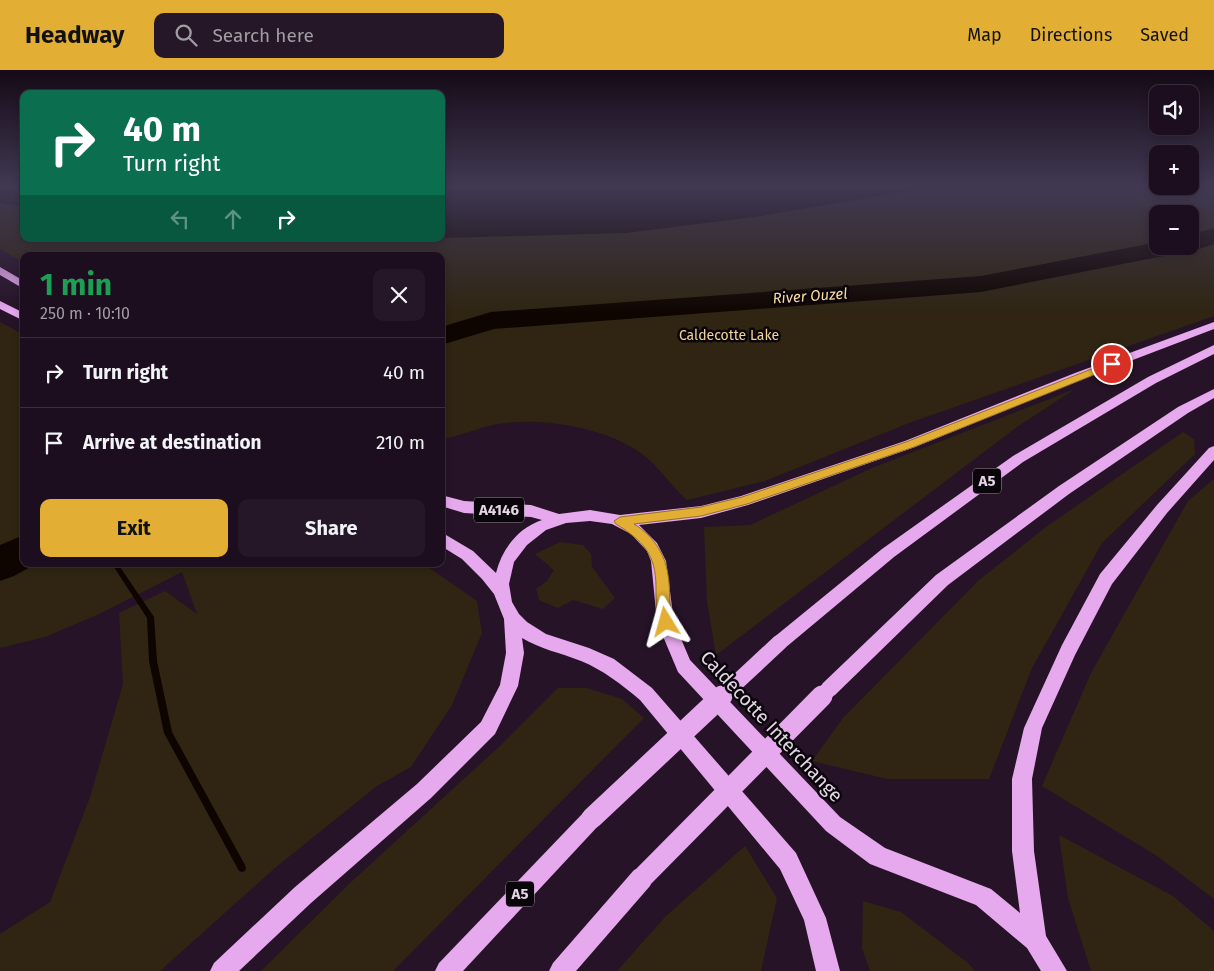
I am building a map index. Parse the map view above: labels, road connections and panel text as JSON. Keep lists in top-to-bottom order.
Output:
{
  "streets": {
    "highway": ["A5", "A4146", "Caldecotte Interchange"]
  },
  "crossings": [
    ["A4146", "Caldecotte Interchange"]
  ],
  "water": ["River Ouzel"],
  "parks": ["Caldecotte Lake"],
  "page": {
    "header": "Headway",
    "search": "Search here",
    "nav": ["Map", "Directions", "Saved"],
    "map_buttons": ["+", "−"],
    "turn": ["40 m", "Turn right"],
    "heading": ["1 min", "250 m · 10:10"],
    "list": [
      {
        "name": "Turn right",
        "value": "40 m"
      },
      {
        "name": "Arrive at destination",
        "value": "210 m"
      }
    ],
    "buttons": ["Exit", "Share"]
  }
}
